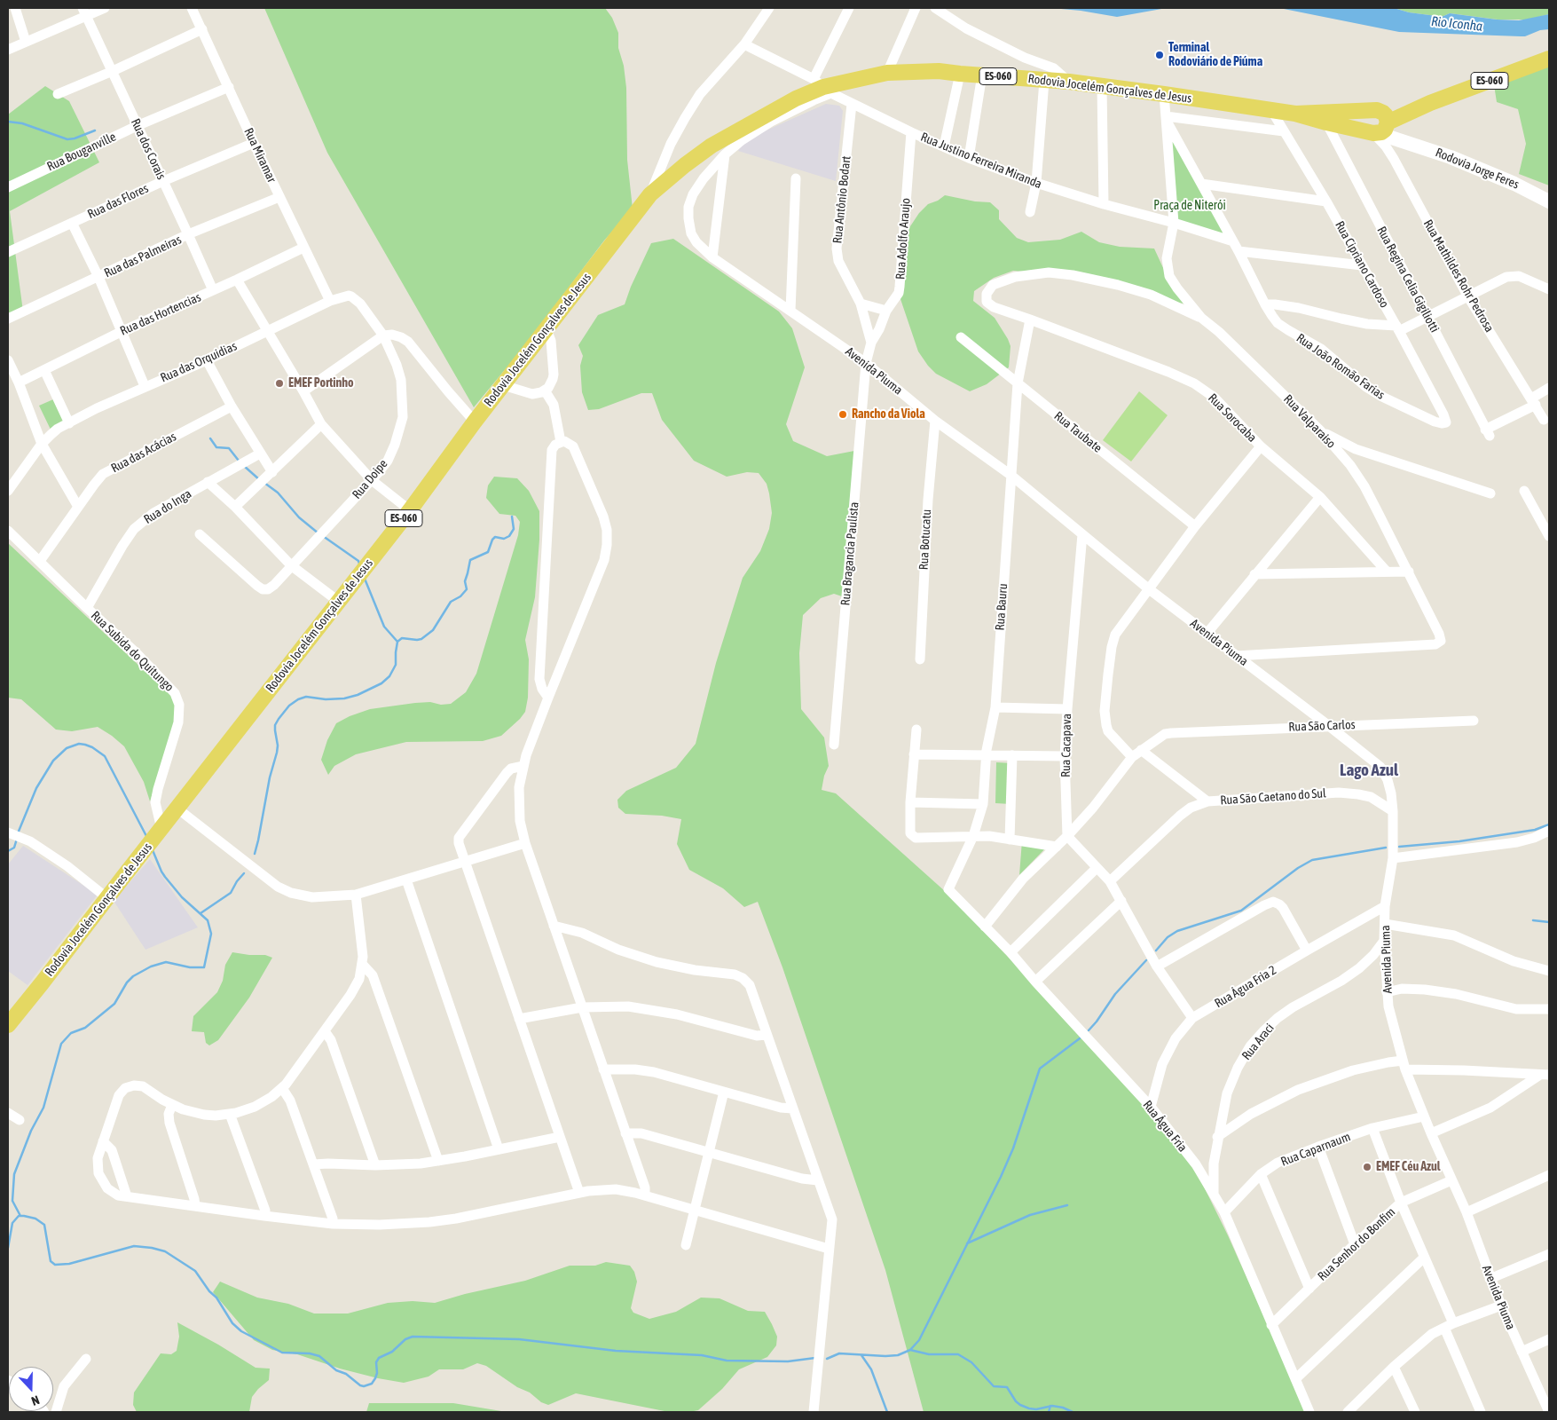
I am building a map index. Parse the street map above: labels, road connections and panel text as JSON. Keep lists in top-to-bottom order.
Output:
{
  "streets": {
    "main road": ["ES-060", "Rodovia Jocelém Gonçalves de Jesus", "Rodovia Jorge Feres"],
    "street": [
      "Rua dos Corais",
      "Rua Bouganville",
      "Rua Miramar",
      "Rua Justino Ferreira Miranda",
      "Rua Antônio Bodart",
      "Rua das Flores",
      "Rua Adolfo Araujo",
      "Rua das Palmeiras",
      "Rua Cipriano Cardoso",
      "Rua Mathildes Rohr Pedrosa",
      "Rua Regina Celia Gigiliotti",
      "Rua das Hortencias",
      "Rua das Orquidias",
      "Rua João Romão Farias",
      "Avenida Piuma",
      "Rua Sorocaba",
      "Rua Valparaiso",
      "Rua Taubate",
      "Rua das Acácias",
      "Rua Doipe",
      "Rua do Inga",
      "Rua Botucatu",
      "Rua Bragancia Paulista",
      "Rua Bauru",
      "Rua Subida do Quitungo",
      "Rua São Carlos",
      "Rua Cacapava",
      "Rua São Caetano do Sul",
      "Rua Água Fria 2",
      "Rua Araci",
      "Rua Água Fria",
      "Rua Caparnaum",
      "Rua Senhor do Bonfim"
    ]
  },
  "crossings": [
    ["Rodovia Jocelém Gonçalves de Jesus", "Rua Justino Ferreira Miranda"],
    ["Rodovia Jocelém Gonçalves de Jesus", "Rodovia Jorge Feres"],
    ["Rodovia Jocelém Gonçalves de Jesus", "Rua Cipriano Cardoso"],
    ["Rodovia Jocelém Gonçalves de Jesus", "Rua Mathildes Rohr Pedrosa"],
    ["Rodovia Jocelém Gonçalves de Jesus", "Rua Regina Celia Gigiliotti"],
    ["Rodovia Jocelém Gonçalves de Jesus", "Avenida Piuma"],
    ["Rodovia Jocelém Gonçalves de Jesus", "Rua Valparaiso"],
    ["Rodovia Jocelém Gonçalves de Jesus", "Rua Subida do Quitungo"],
    ["Rua dos Corais", "Rua Bouganville"],
    ["Rua dos Corais", "Rua das Flores"],
    ["Rua dos Corais", "Rua das Palmeiras"],
    ["Rua dos Corais", "Rua das Hortencias"],
    ["Rua Bouganville", "Rua Miramar"],
    ["Rua Miramar", "Rua das Flores"],
    ["Rua Miramar", "Rua das Palmeiras"],
    ["Rua Miramar", "Rua das Hortencias"],
    ["Rua Miramar", "Rua das Orquidias"],
    ["Rua Justino Ferreira Miranda", "Rua Antônio Bodart"],
    ["Rua Justino Ferreira Miranda", "Rua Adolfo Araujo"],
    ["Rua Justino Ferreira Miranda", "Rua João Romão Farias"],
    ["Rua Justino Ferreira Miranda", "Avenida Piuma"],
    ["Rua Justino Ferreira Miranda", "Rua Valparaiso"],
    ["Rodovia Jorge Feres", "Rua Mathildes Rohr Pedrosa"],
    ["Rua Antônio Bodart", "Rua Adolfo Araujo"],
    ["Rua Adolfo Araujo", "Avenida Piuma"],
    ["Rua Adolfo Araujo", "Rua Bragancia Paulista"],
    ["Rua Cipriano Cardoso", "Rua João Romão Farias"],
    ["Rua Mathildes Rohr Pedrosa", "Rua Regina Celia Gigiliotti"],
    ["Rua das Orquidias", "Rua Doipe"],
    ["Rua João Romão Farias", "Rua Valparaiso"],
    ["Avenida Piuma", "Rua Valparaiso"],
    ["Avenida Piuma", "Rua Botucatu"],
    ["Avenida Piuma", "Rua Bragancia Paulista"],
    ["Avenida Piuma", "Rua Bauru"],
    ["Avenida Piuma", "Rua São Carlos"],
    ["Avenida Piuma", "Rua Cacapava"],
    ["Avenida Piuma", "Rua São Caetano do Sul"],
    ["Avenida Piuma", "Rua Água Fria 2"],
    ["Avenida Piuma", "Rua Araci"],
    ["Avenida Piuma", "Rua Caparnaum"],
    ["Avenida Piuma", "Rua Senhor do Bonfim"],
    ["Rua Sorocaba", "Rua Valparaiso"],
    ["Rua Sorocaba", "Rua Bauru"],
    ["Rua Taubate", "Rua Bauru"],
    ["Rua das Acácias", "Rua Subida do Quitungo"],
    ["Rua do Inga", "Rua Subida do Quitungo"],
    ["Rua Bauru", "Rua Água Fria"],
    ["Rua São Carlos", "Rua São Caetano do Sul"],
    ["Rua Água Fria 2", "Rua Água Fria"],
    ["Rua Araci", "Rua Água Fria"],
    ["Rua Água Fria", "Rua Caparnaum"],
    ["Rua Água Fria", "Rua Senhor do Bonfim"]
  ],
  "districts": ["Lago Azul"],
  "water": ["Rio Iconha"],
  "parks": ["Praça de Niterói"],
  "places": [
    "Terminal Rodoviário de Piúma",
    "EMEF Portinho",
    "Rancho da Viola",
    "EMEF Céu Azul"
  ],
  "north": "bottom"
}
